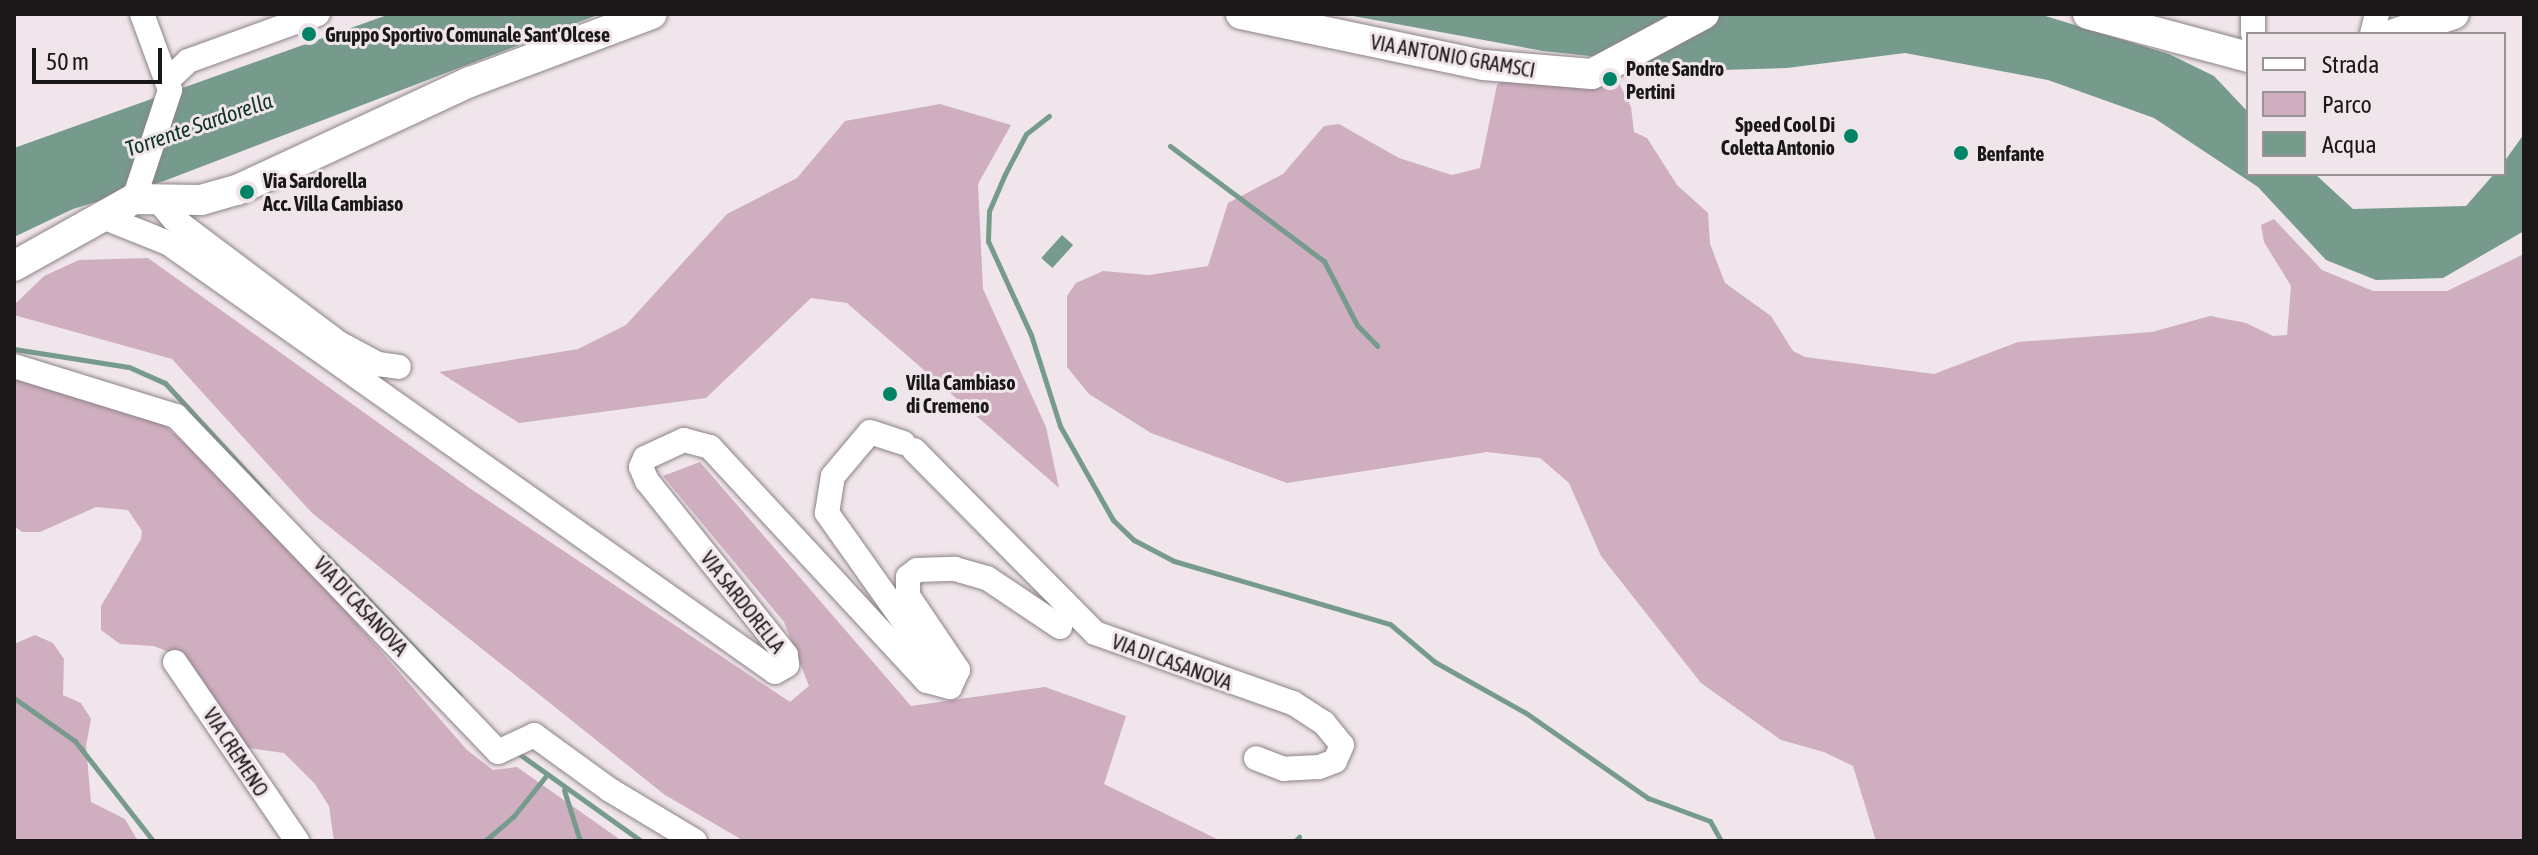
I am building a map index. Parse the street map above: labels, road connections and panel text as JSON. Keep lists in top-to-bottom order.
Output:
{
  "streets": {
    "main road": ["VIA ANTONIO GRAMSCI"],
    "street": ["VIA SARDORELLA", "VIA DI CASANOVA", "VIA CREMENO"]
  },
  "crossings": [
    ["VIA SARDORELLA", "VIA DI CASANOVA"]
  ],
  "water": ["Torrente Sardorella"],
  "places": [
    "Gruppo Sportivo Comunale Sant'Olcese",
    "Ponte Sandro Pertini",
    "Speed Cool Di Coletta Antonio",
    "Benfante",
    "Via Sardorella Acc. Villa Cambiaso",
    "Villa Cambiaso di Cremeno"
  ],
  "legend": ["Strada", "Parco", "Acqua"],
  "scale_bar": "50 m"
}
